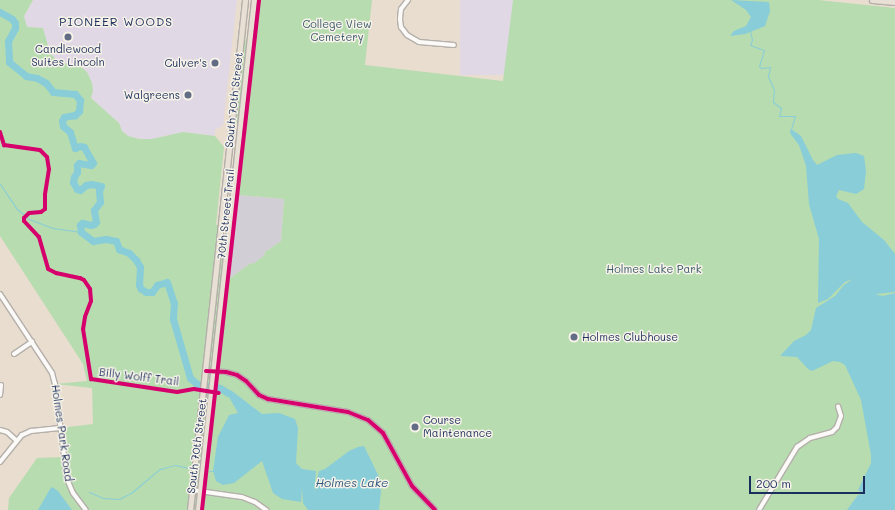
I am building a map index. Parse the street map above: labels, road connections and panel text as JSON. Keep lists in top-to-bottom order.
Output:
{
  "streets": {
    "main road": ["South 70th Street"],
    "street": ["Holmes Park Road"],
    "cycle path": ["70th Street Trail", "Billy Wolff Trail"]
  },
  "districts": ["PIONEER WOODS"],
  "water": ["Holmes Lake"],
  "parks": ["College View Cemetery", "Holmes Lake Park"],
  "places": [
    "Candlewood Suites Lincoln",
    "Culver's",
    "Walgreens",
    "Holmes Clubhouse",
    "Course Maintenance"
  ],
  "scale_bar": "200 m"
}
